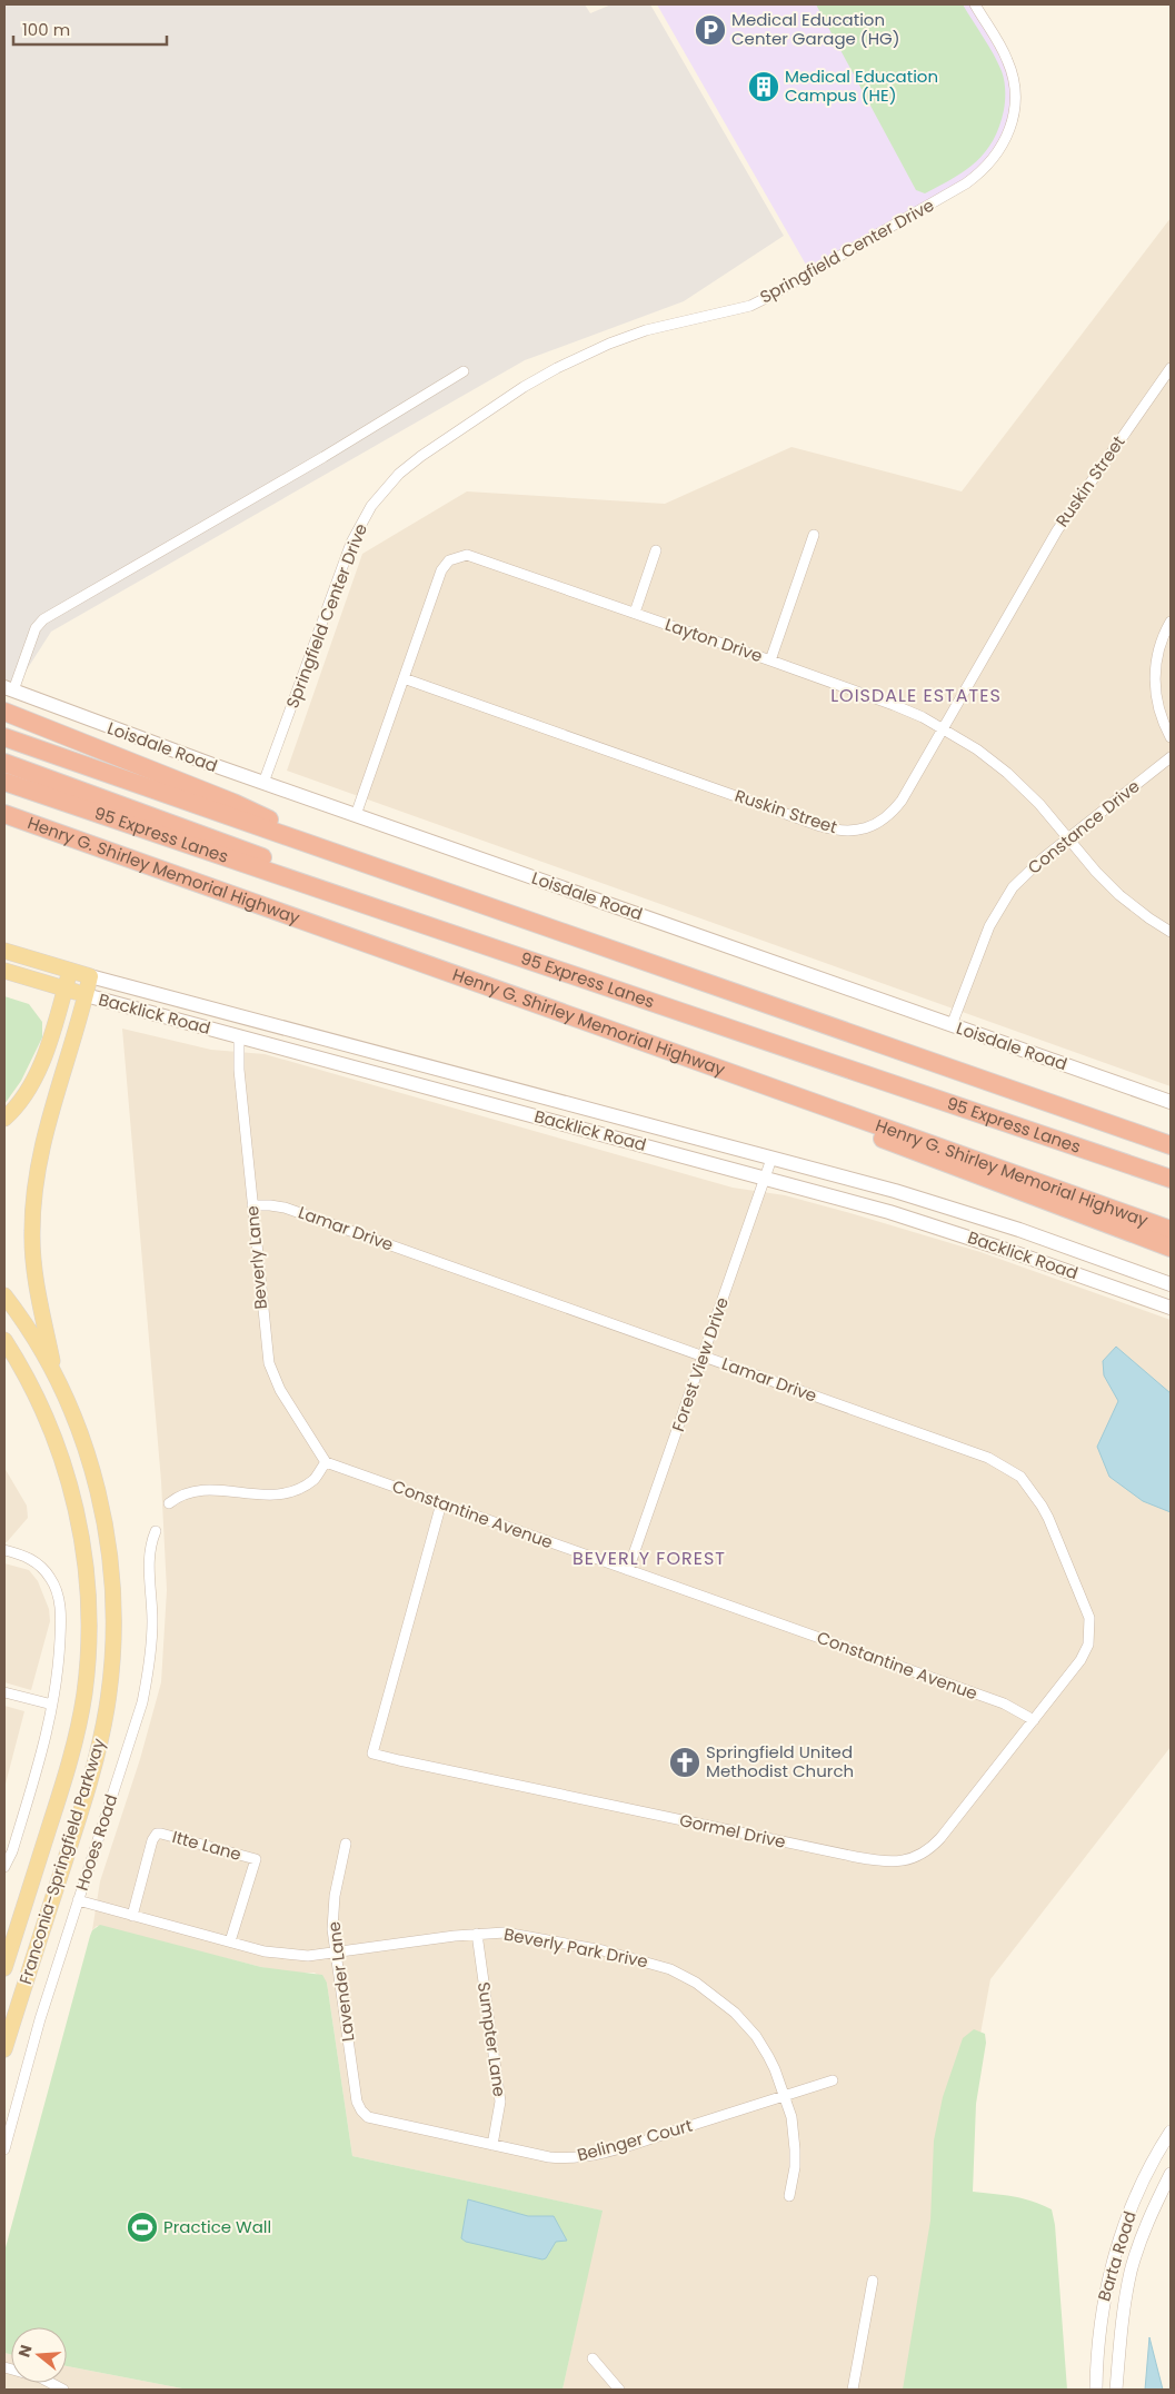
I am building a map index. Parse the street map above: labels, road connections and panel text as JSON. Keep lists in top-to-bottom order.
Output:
{
  "streets": {
    "highway": ["95 Express Lanes", "Henry G. Shirley Memorial Highway"],
    "main road": ["Loisdale Road", "Backlick Road", "Franconia-Springfield Parkway"],
    "street": [
      "Springfield Center Drive",
      "Ruskin Street",
      "Layton Drive",
      "Constance Drive",
      "Lamar Drive",
      "Beverly Lane",
      "Forest View Drive",
      "Constantine Avenue",
      "Gormel Drive",
      "Hooes Road",
      "Itte Lane",
      "Beverly Park Drive",
      "Lavender Lane",
      "Sumpter Lane",
      "Belinger Court",
      "Barta Road"
    ]
  },
  "crossings": [
    ["Springfield Center Drive", "Loisdale Road"],
    ["Ruskin Street", "Layton Drive"],
    ["Layton Drive", "Loisdale Road"],
    ["Layton Drive", "Constance Drive"],
    ["Loisdale Road", "Constance Drive"],
    ["Backlick Road", "Beverly Lane"],
    ["Backlick Road", "Forest View Drive"],
    ["Lamar Drive", "Beverly Lane"],
    ["Lamar Drive", "Forest View Drive"],
    ["Lamar Drive", "Constantine Avenue"],
    ["Lamar Drive", "Gormel Drive"],
    ["Beverly Lane", "Constantine Avenue"],
    ["Forest View Drive", "Constantine Avenue"],
    ["Constantine Avenue", "Gormel Drive"],
    ["Hooes Road", "Beverly Park Drive"],
    ["Itte Lane", "Beverly Park Drive"],
    ["Beverly Park Drive", "Lavender Lane"],
    ["Beverly Park Drive", "Sumpter Lane"],
    ["Beverly Park Drive", "Belinger Court"],
    ["Lavender Lane", "Belinger Court"],
    ["Sumpter Lane", "Belinger Court"]
  ],
  "districts": ["LOISDALE ESTATES", "BEVERLY FOREST"],
  "places": {
    "parking": ["Medical Education Center Garage (HG)"],
    "building": ["Medical Education Campus (HE)"],
    "church": ["Springfield United Methodist Church"],
    "sports": ["Practice Wall"]
  },
  "scale_bar": "100 m",
  "north": "left"
}
